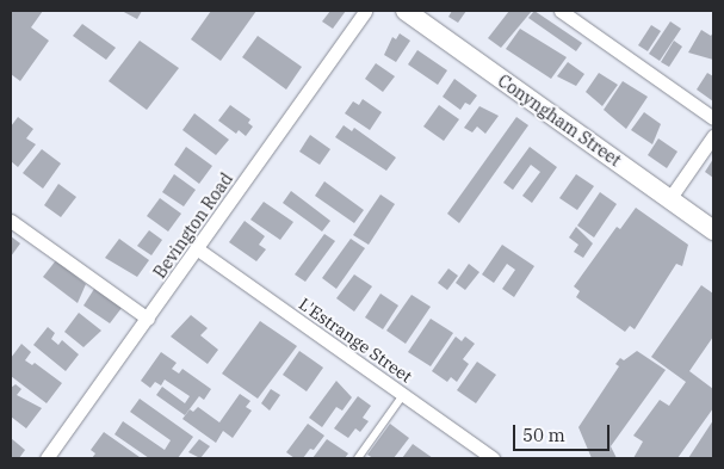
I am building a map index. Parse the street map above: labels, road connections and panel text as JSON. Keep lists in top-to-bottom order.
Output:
{
  "streets": {
    "street": ["Conyngham Street", "Bevington Road", "L'Estrange Street"]
  },
  "crossings": [
    ["Bevington Road", "L'Estrange Street"]
  ],
  "scale_bar": "50 m"
}
